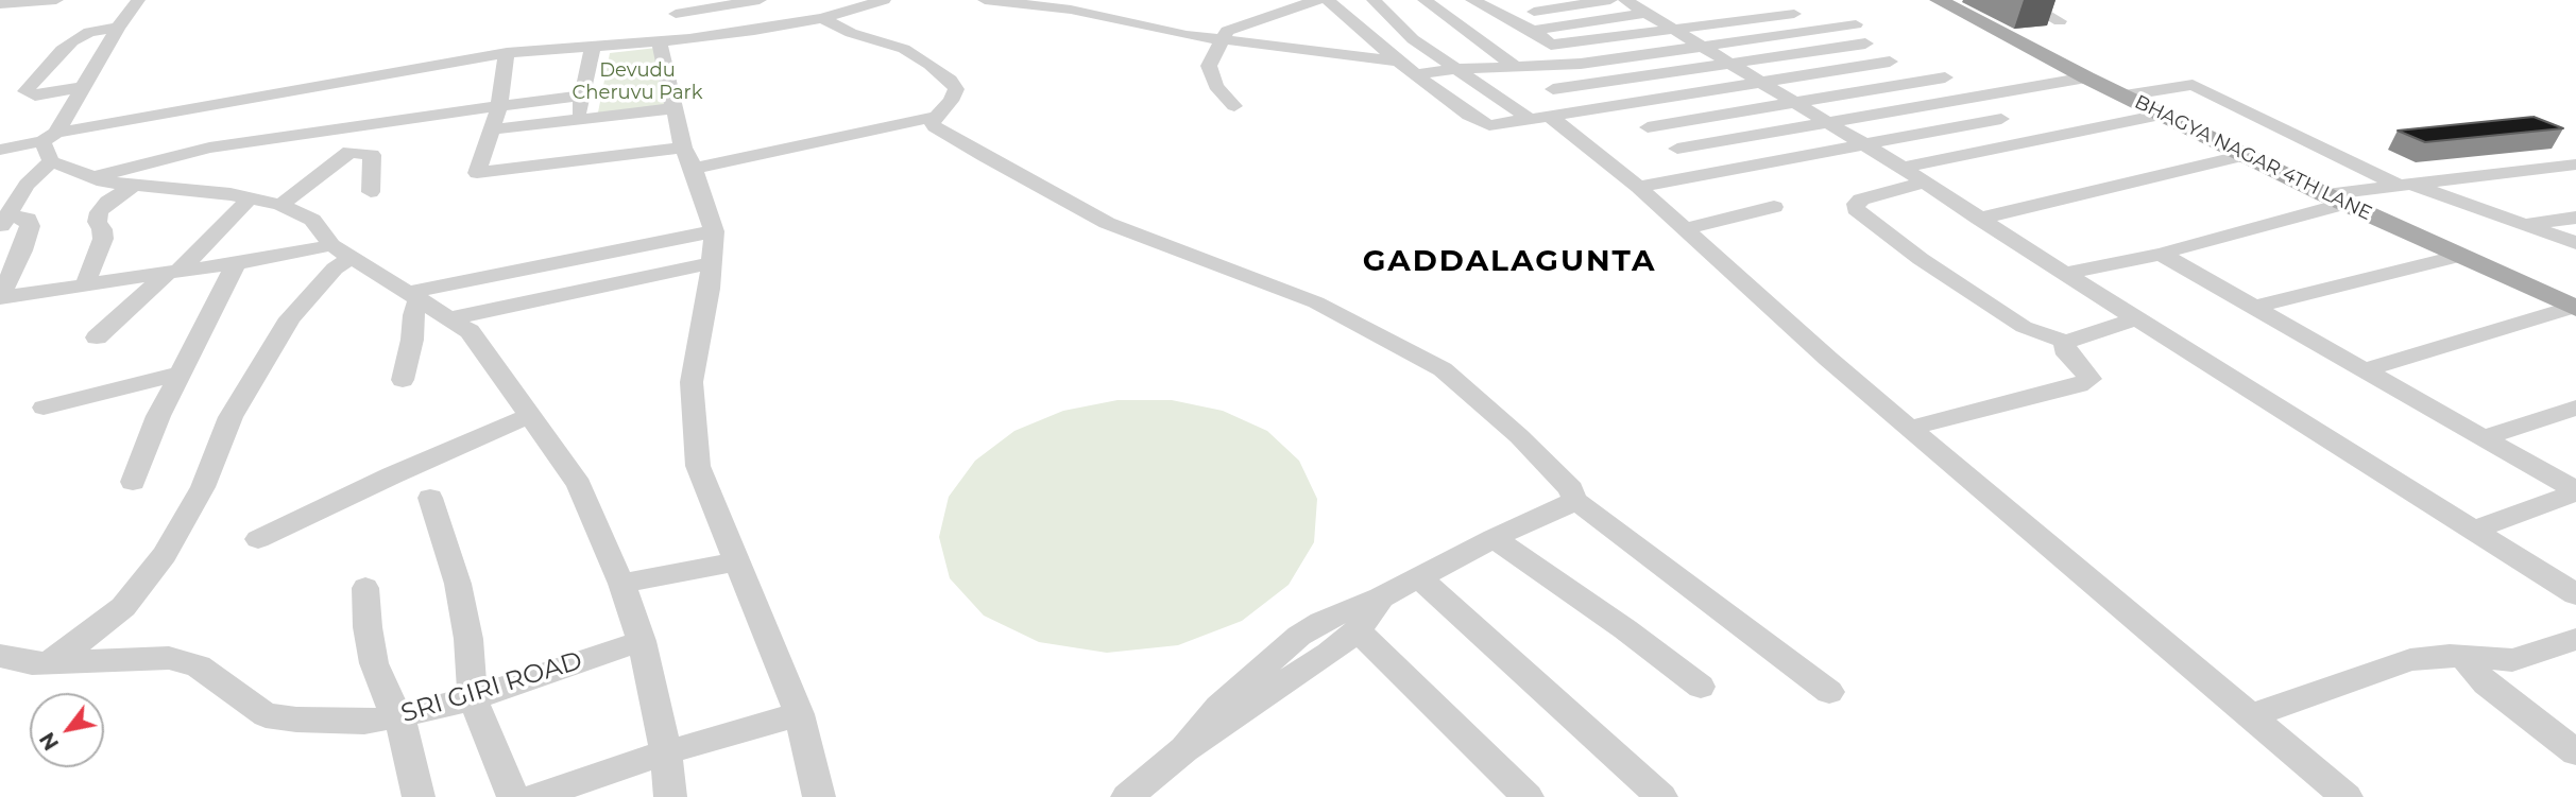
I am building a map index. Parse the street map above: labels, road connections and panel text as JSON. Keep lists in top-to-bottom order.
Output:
{
  "streets": {
    "main road": ["BHAGYA NAGAR 4TH LANE"],
    "street": ["SRI GIRI ROAD"]
  },
  "districts": ["GADDALAGUNTA"],
  "parks": ["Devudu Cheruvu Park"],
  "north": "bottom left"
}
